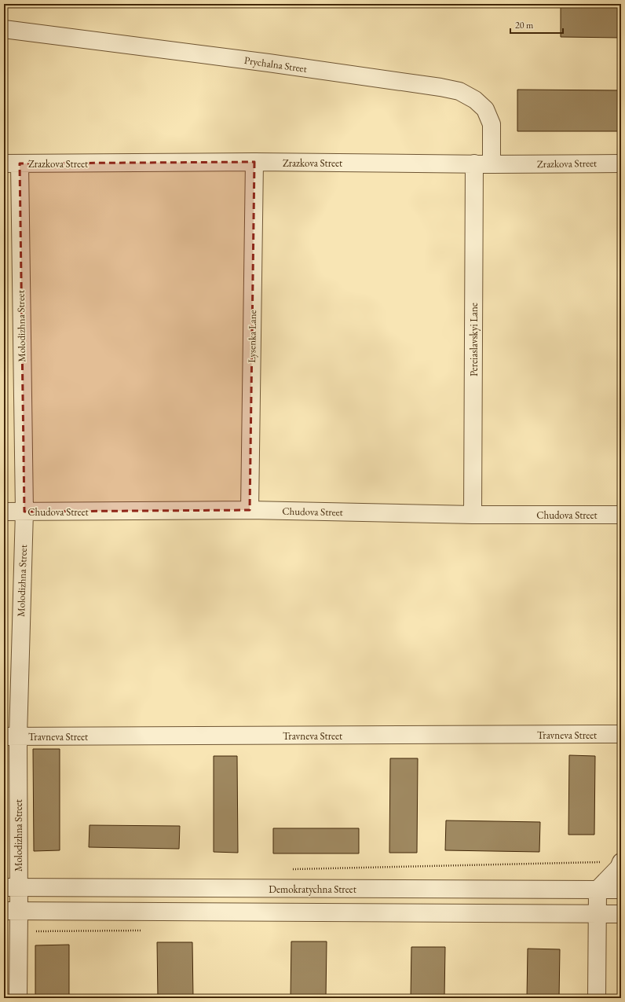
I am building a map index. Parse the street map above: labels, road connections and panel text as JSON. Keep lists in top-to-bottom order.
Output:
{
  "streets": {
    "street": [
      "Prychalna Street",
      "Zrazkova Street",
      "Molodizhna Street",
      "Lysenka Lane",
      "Pereiaslavskyi Lane",
      "Chudova Street",
      "Travneva Street",
      "Demokratychna Street"
    ]
  },
  "crossings": [
    ["Prychalna Street", "Zrazkova Street"],
    ["Zrazkova Street", "Molodizhna Street"],
    ["Zrazkova Street", "Lysenka Lane"],
    ["Zrazkova Street", "Pereiaslavskyi Lane"],
    ["Molodizhna Street", "Chudova Street"],
    ["Molodizhna Street", "Travneva Street"],
    ["Molodizhna Street", "Demokratychna Street"],
    ["Lysenka Lane", "Chudova Street"],
    ["Pereiaslavskyi Lane", "Chudova Street"]
  ],
  "scale_bar": "20 m"
}
